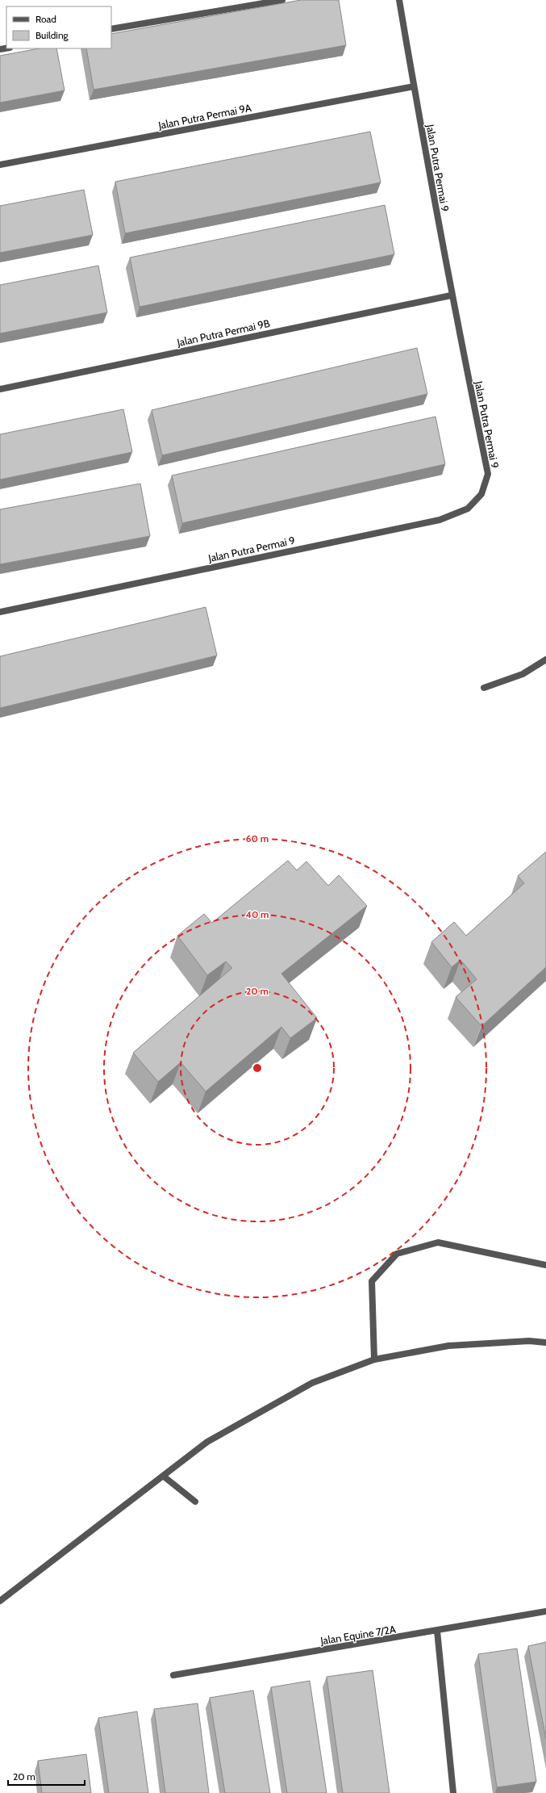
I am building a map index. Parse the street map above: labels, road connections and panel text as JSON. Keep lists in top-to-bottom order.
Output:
{
  "streets": {
    "street": [
      "Jalan Putra Permai 9A",
      "Jalan Putra Permai 9",
      "Jalan Putra Permai 9B",
      "Jalan Equine 7/2A"
    ]
  },
  "crossings": [
    ["Jalan Putra Permai 9A", "Jalan Putra Permai 9"],
    ["Jalan Putra Permai 9", "Jalan Putra Permai 9B"]
  ],
  "legend": ["Road", "Building"],
  "scale_bar": "20 m",
  "rings": ["60 m", "40 m", "20 m"]
}
